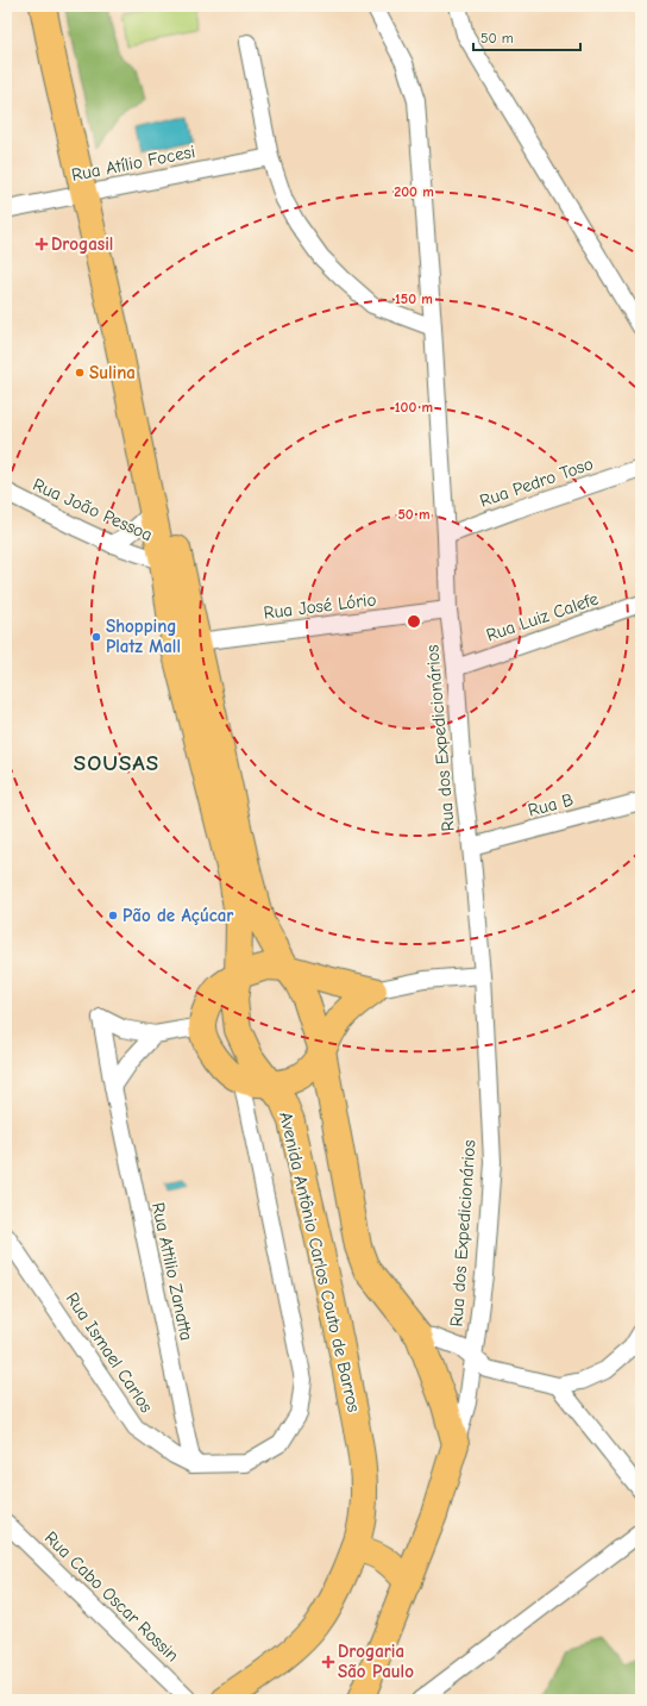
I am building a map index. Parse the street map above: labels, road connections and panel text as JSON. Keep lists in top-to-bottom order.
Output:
{
  "streets": {
    "main road": ["Avenida Antônio Carlos Couto de Barros"],
    "street": [
      "Rua Atílio Focesi",
      "Rua Pedro Toso",
      "Rua João Pessoa",
      "Rua José Lório",
      "Rua Luiz Calefe",
      "Rua dos Expedicionários",
      "Rua B",
      "Rua Attilio Zanatta",
      "Rua Ismael Carlos",
      "Rua Cabo Oscar Rossin"
    ]
  },
  "crossings": [
    ["Rua Atílio Focesi", "Avenida Antônio Carlos Couto de Barros"],
    ["Rua Pedro Toso", "Rua dos Expedicionários"],
    ["Rua João Pessoa", "Avenida Antônio Carlos Couto de Barros"],
    ["Rua José Lório", "Rua dos Expedicionários"],
    ["Rua José Lório", "Avenida Antônio Carlos Couto de Barros"],
    ["Rua Luiz Calefe", "Rua dos Expedicionários"],
    ["Rua dos Expedicionários", "Rua B"],
    ["Rua dos Expedicionários", "Avenida Antônio Carlos Couto de Barros"],
    ["Rua Attilio Zanatta", "Rua Ismael Carlos"]
  ],
  "districts": ["SOUSAS"],
  "places": {
    "health": ["Drogasil", "Drogaria São Paulo"],
    "other": ["Sulina", "Shopping Platz Mall", "Pão de Açúcar"]
  },
  "scale_bar": "50 m",
  "rings": [
    "200 m",
    "150 m",
    "100 m",
    "50 m"
  ]
}
